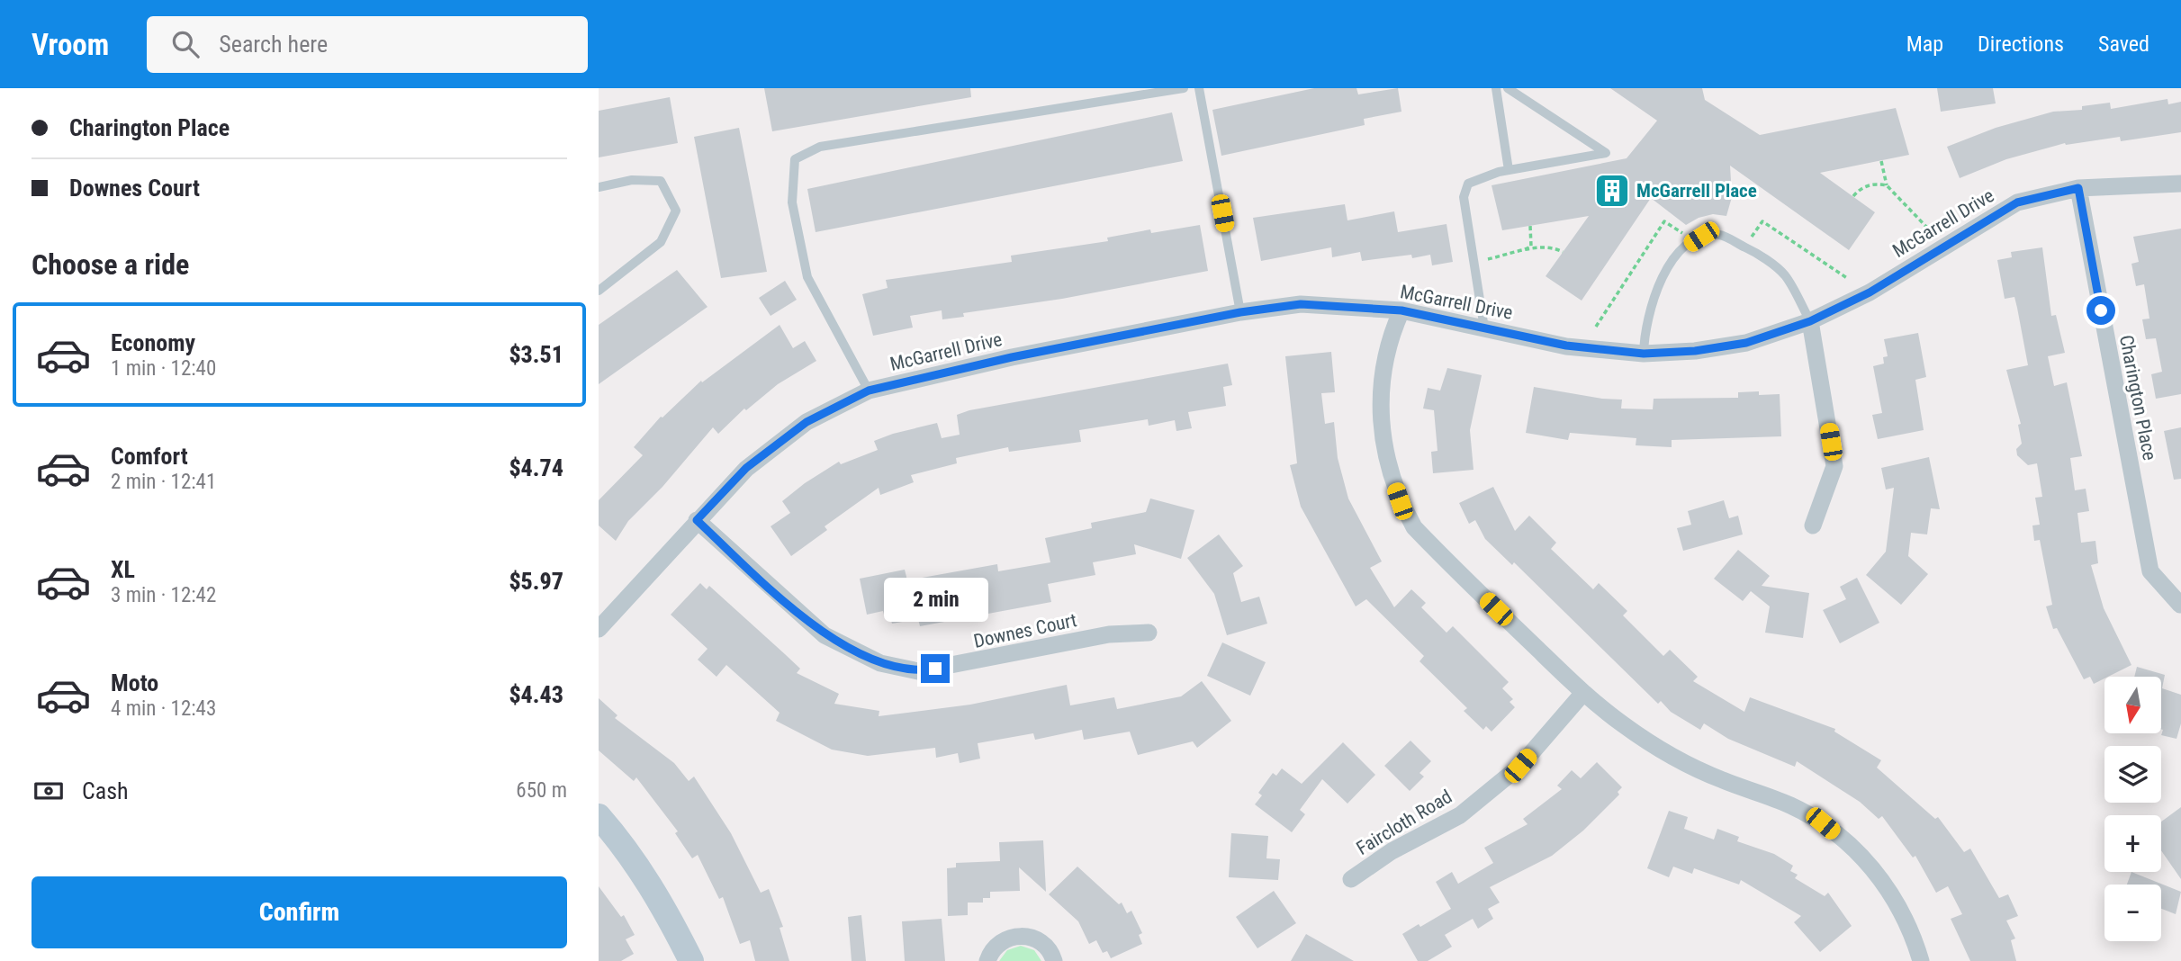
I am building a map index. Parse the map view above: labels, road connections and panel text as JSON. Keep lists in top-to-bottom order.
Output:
{
  "streets": {
    "street": [
      "McGarrell Drive",
      "Charington Place",
      "Downes Court",
      "Faircloth Road"
    ]
  },
  "crossings": [
    ["McGarrell Drive", "Charington Place"],
    ["McGarrell Drive", "Downes Court"]
  ],
  "places": {
    "building": ["McGarrell Place"]
  },
  "north": "bottom",
  "page": {
    "header": "Vroom",
    "search": "Search here",
    "nav": ["Map", "Directions", "Saved"],
    "banner": ["Charington Place", "Downes Court"],
    "heading": "Choose a ride",
    "list": [
      {
        "name": "Economy",
        "note": "1 min · 12:40",
        "value": "$3.51"
      },
      {
        "name": "Comfort",
        "note": "2 min · 12:41",
        "value": "$4.74"
      },
      {
        "name": "XL",
        "note": "3 min · 12:42",
        "value": "$5.97"
      },
      {
        "name": "Moto",
        "note": "4 min · 12:43",
        "value": "$4.43"
      }
    ],
    "bubble": "2 min",
    "map_buttons": ["+", "−"],
    "pay": ["Cash", "650 m"],
    "buttons": "Confirm"
  }
}
